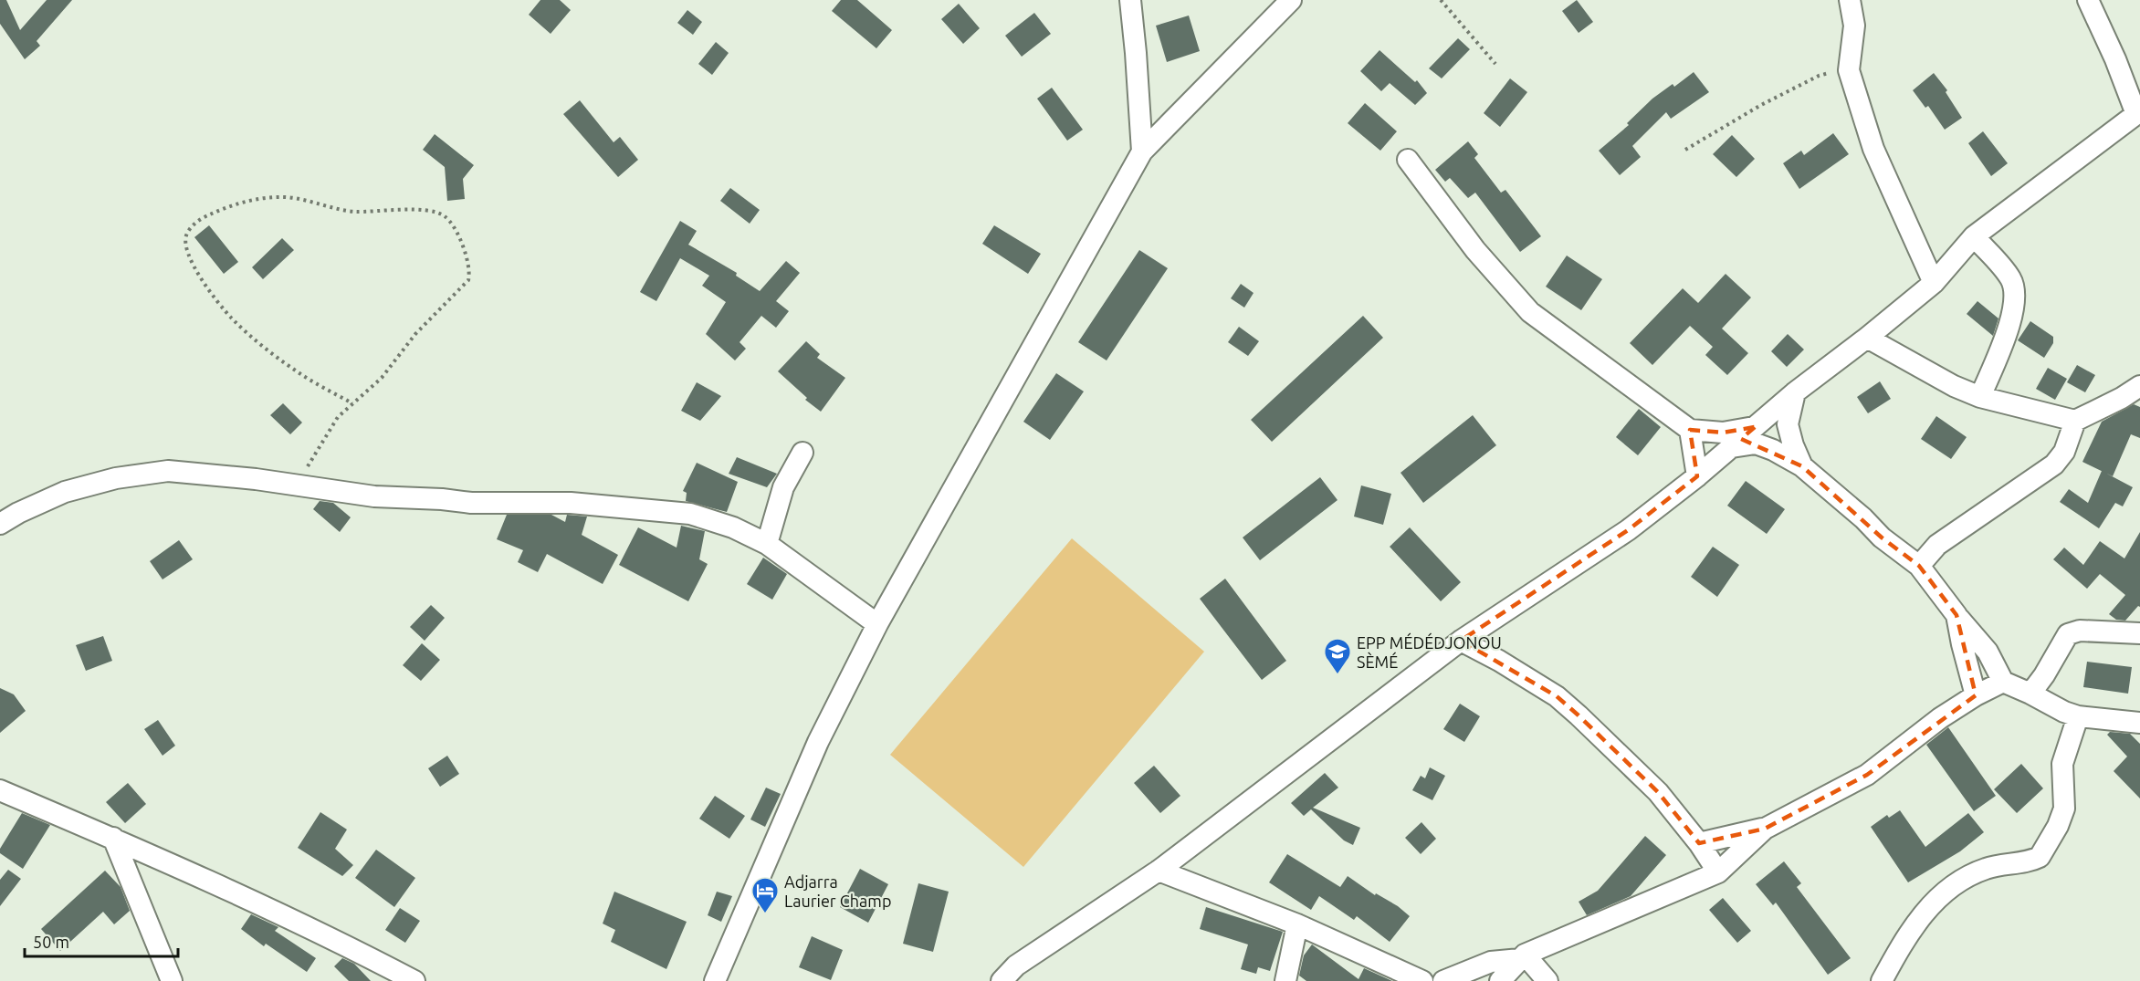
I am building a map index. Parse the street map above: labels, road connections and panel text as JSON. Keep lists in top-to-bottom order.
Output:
{
  "places": {
    "school or university": ["EPP MÉDÉDJONOU SÈMÉ"],
    "hotel": ["Adjarra Laurier Champ"]
  },
  "scale_bar": "50 m"
}
